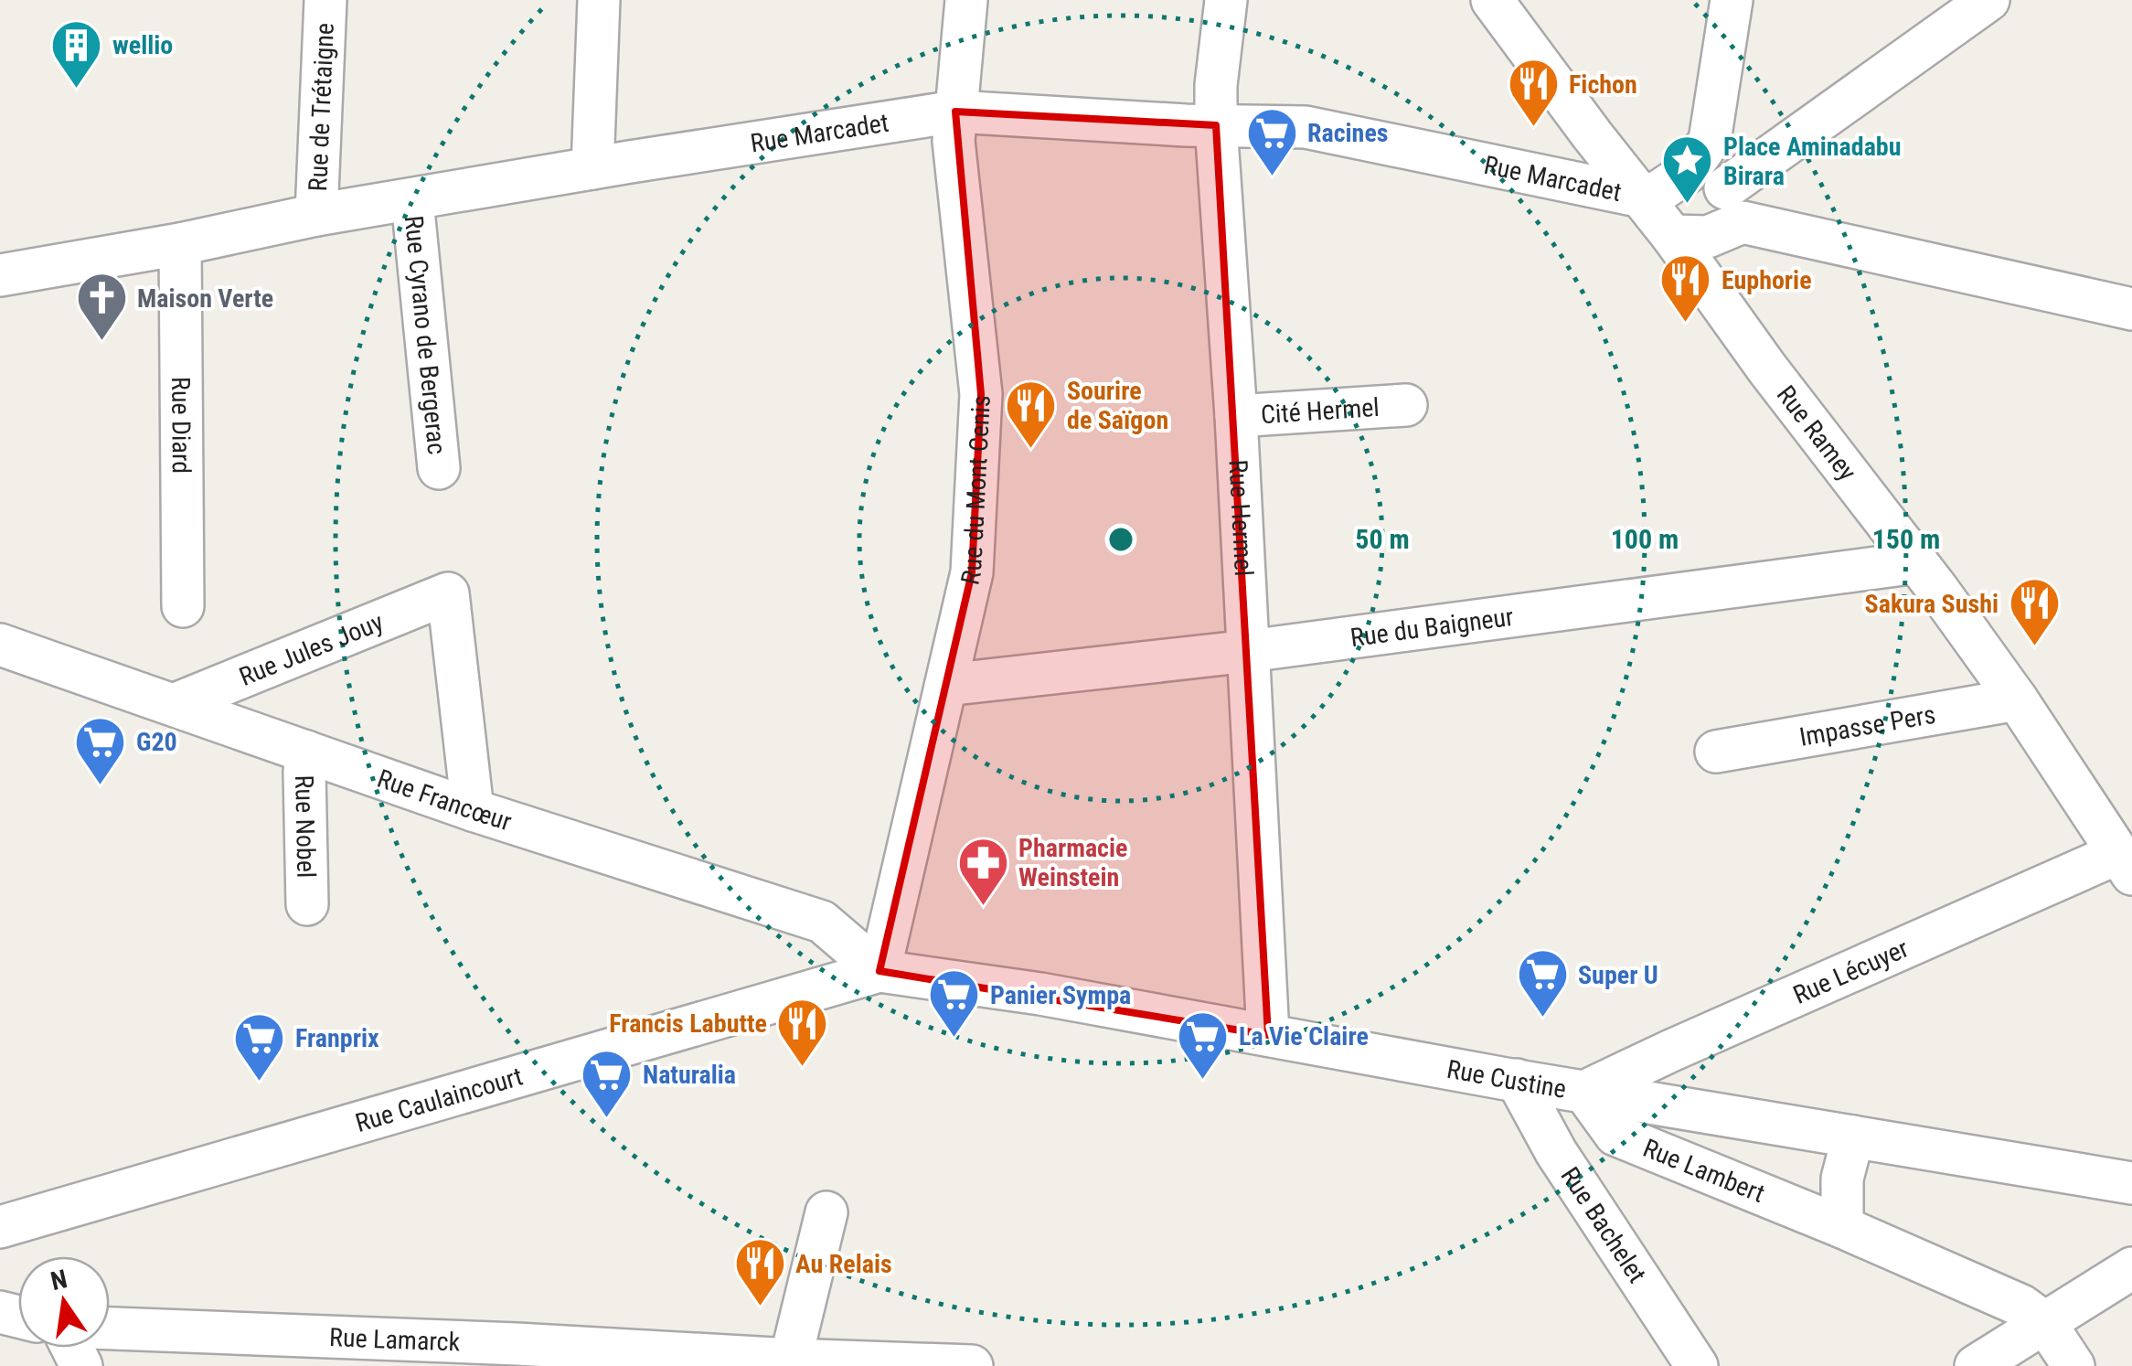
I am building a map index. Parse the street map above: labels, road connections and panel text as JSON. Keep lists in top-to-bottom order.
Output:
{
  "streets": {
    "street": [
      "Rue de Trétaigne",
      "Rue Marcadet",
      "Rue Cyrano de Bergerac",
      "Cité Hermel",
      "Rue Diard",
      "Rue Ramey",
      "Rue du Mont Cenis",
      "Rue Hermel",
      "Rue du Baigneur",
      "Rue Jules Jouy",
      "Impasse Pers",
      "Rue Francœur",
      "Rue Nobel",
      "Rue Lécuyer",
      "Rue Custine",
      "Rue Caulaincourt",
      "Rue Lambert",
      "Rue Bachelet",
      "Rue Lamarck"
    ]
  },
  "crossings": [
    ["Rue de Trétaigne", "Rue Marcadet"],
    ["Rue Marcadet", "Rue Cyrano de Bergerac"],
    ["Rue Marcadet", "Rue Diard"],
    ["Rue Marcadet", "Rue Ramey"],
    ["Rue Marcadet", "Rue du Mont Cenis"],
    ["Rue Marcadet", "Rue Hermel"],
    ["Cité Hermel", "Rue Hermel"],
    ["Rue Ramey", "Rue du Baigneur"],
    ["Rue Ramey", "Impasse Pers"],
    ["Rue Ramey", "Rue Lécuyer"],
    ["Rue du Mont Cenis", "Rue du Baigneur"],
    ["Rue du Mont Cenis", "Rue Francœur"],
    ["Rue du Mont Cenis", "Rue Custine"],
    ["Rue du Mont Cenis", "Rue Caulaincourt"],
    ["Rue Hermel", "Rue du Baigneur"],
    ["Rue Hermel", "Rue Custine"],
    ["Rue Jules Jouy", "Rue Francœur"],
    ["Rue Francœur", "Rue Nobel"],
    ["Rue Francœur", "Rue Custine"],
    ["Rue Francœur", "Rue Caulaincourt"],
    ["Rue Lécuyer", "Rue Custine"],
    ["Rue Lécuyer", "Rue Lambert"],
    ["Rue Custine", "Rue Caulaincourt"],
    ["Rue Custine", "Rue Lambert"],
    ["Rue Custine", "Rue Bachelet"]
  ],
  "places": {
    "building": ["wellio"],
    "restaurant": [
      "Fichon",
      "Euphorie",
      "Sourire de Saïgon",
      "Sakura Sushi",
      "Francis Labutte",
      "Au Relais"
    ],
    "supermarket": [
      "Racines",
      "G20",
      "Super U",
      "Panier Sympa",
      "La Vie Claire",
      "Franprix",
      "Naturalia"
    ],
    "place": ["Place Aminadabu Birara"],
    "church": ["Maison Verte"],
    "pharmacy": ["Pharmacie Weinstein"]
  },
  "north": "top",
  "rings": ["50 m", "100 m", "150 m"]
}
